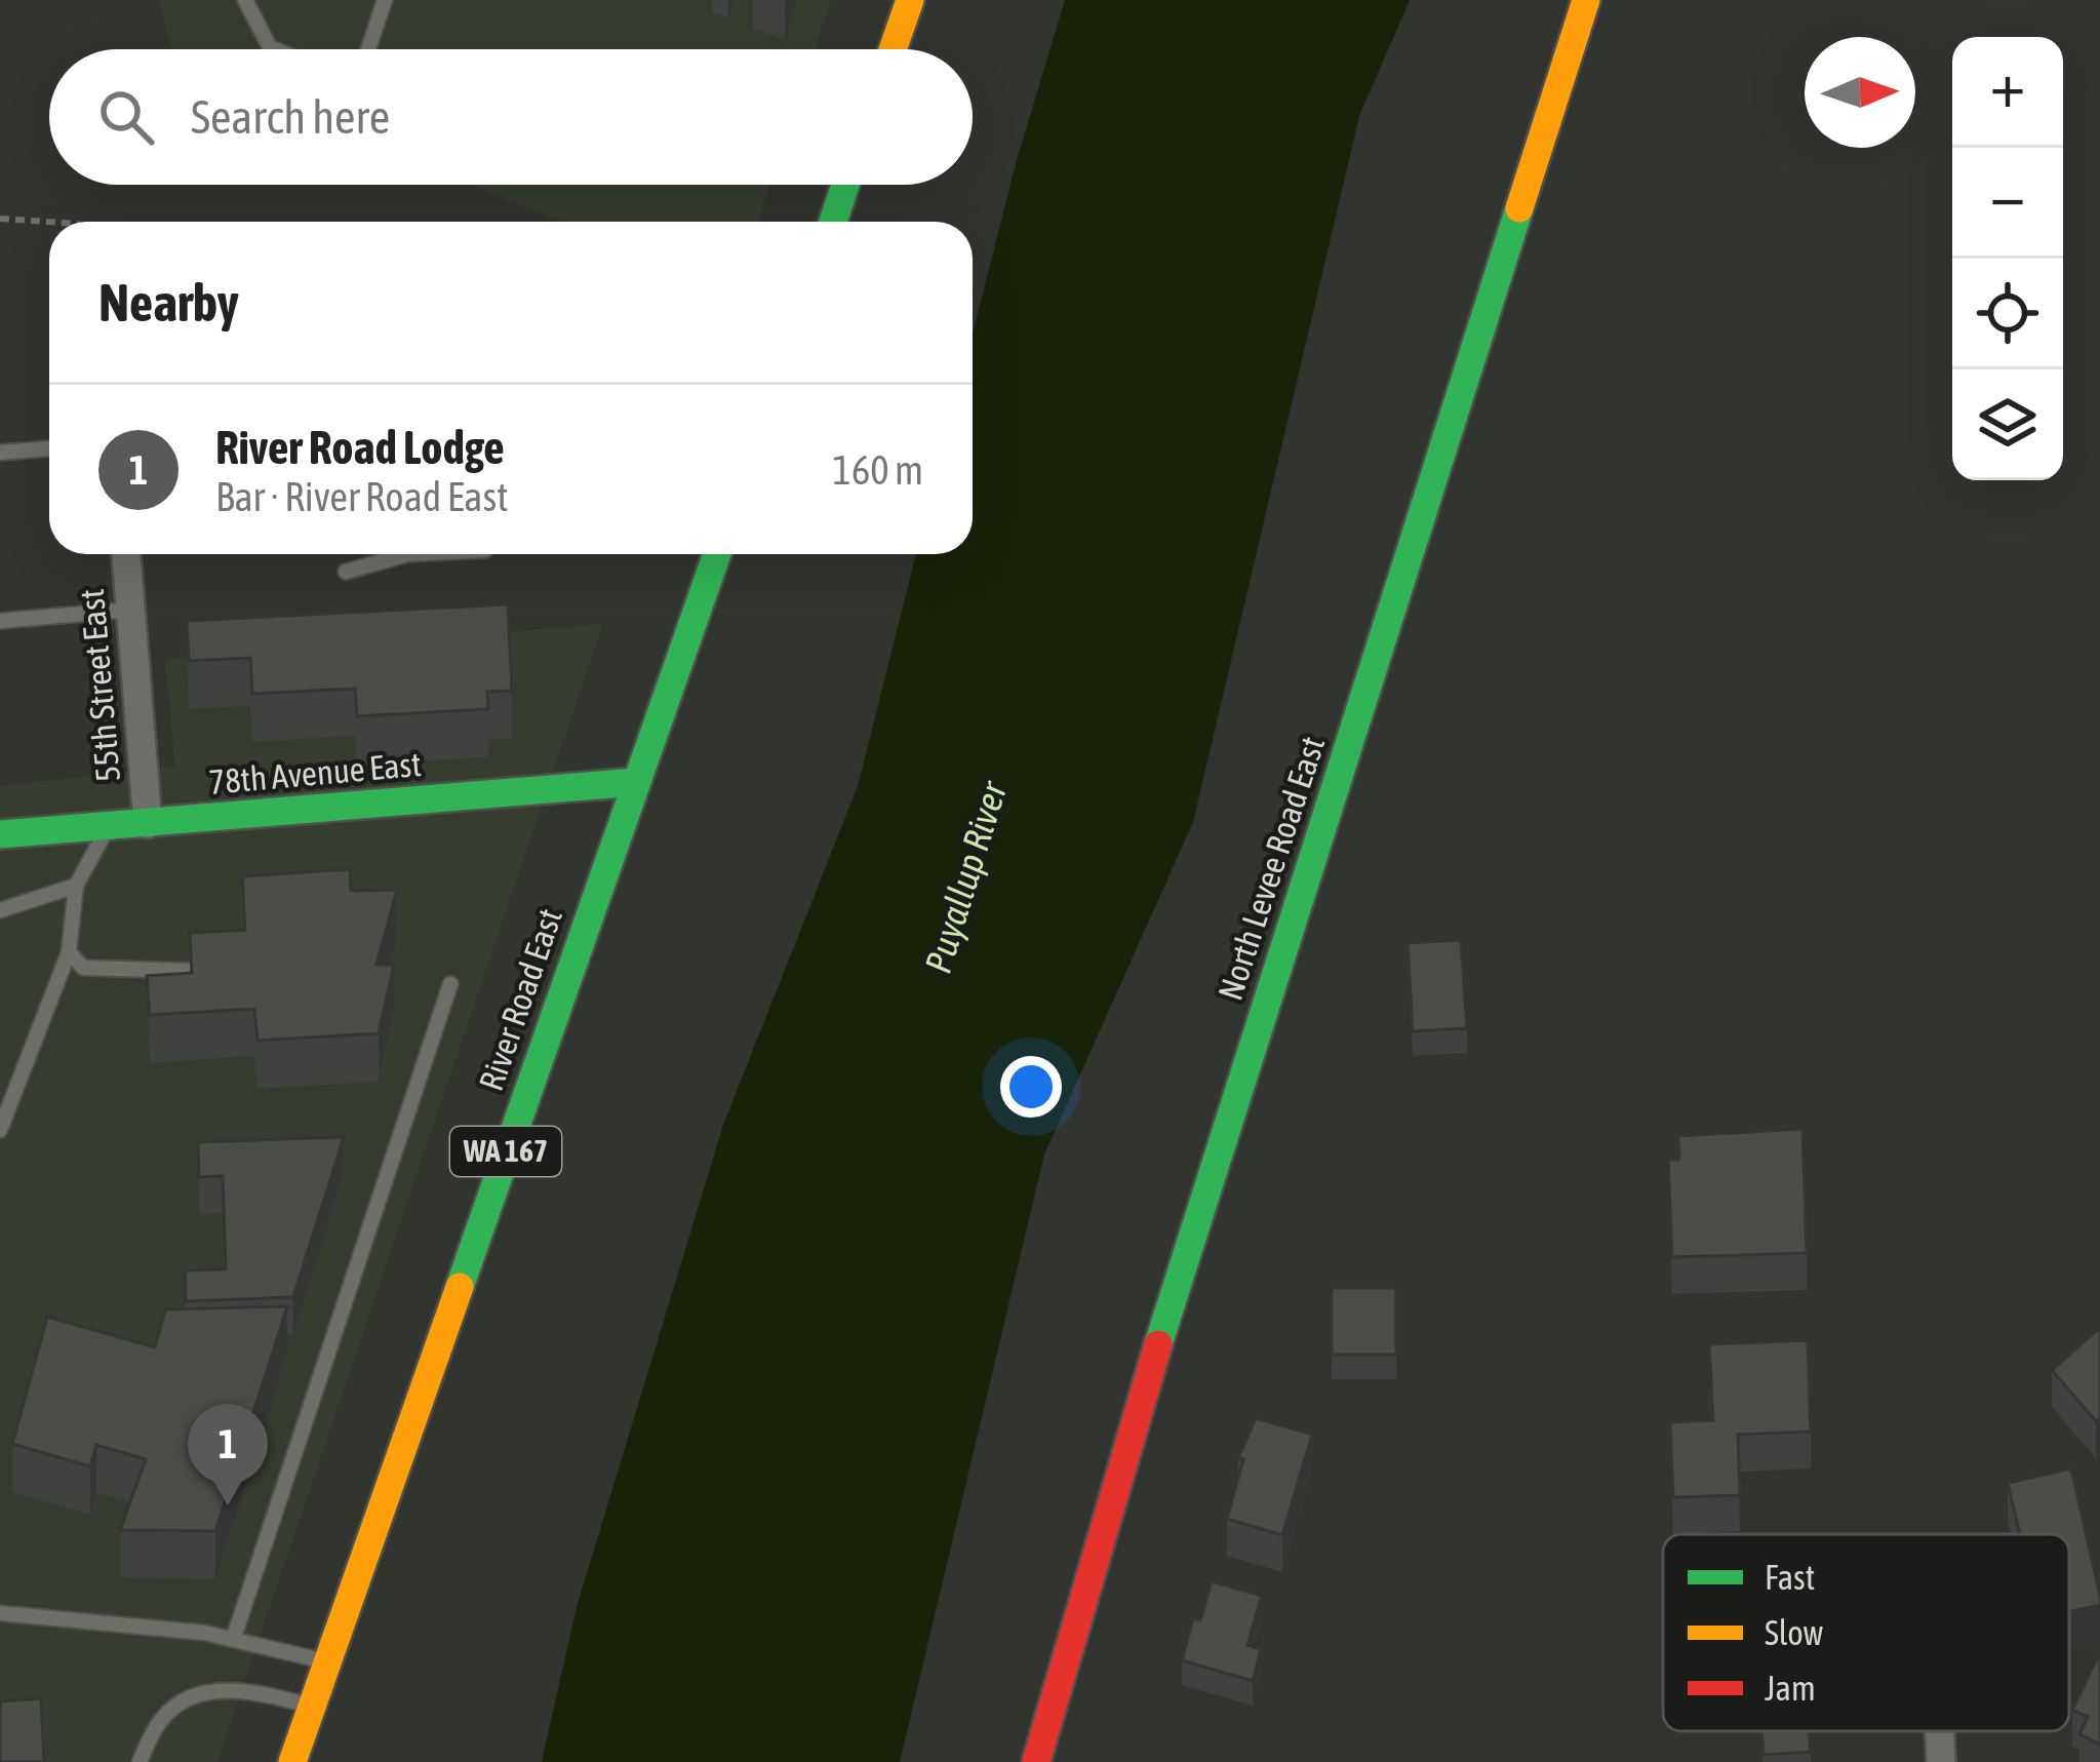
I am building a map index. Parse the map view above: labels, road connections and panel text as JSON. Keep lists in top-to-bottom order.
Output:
{
  "streets": {
    "street": [
      "55th Street East",
      "78th Avenue East",
      "North Levee Road East",
      "River Road East",
      "WA 167"
    ]
  },
  "crossings": [
    ["55th Street East", "78th Avenue East"],
    ["78th Avenue East", "River Road East"]
  ],
  "water": ["Puyallup River"],
  "legend": ["Fast", "Slow", "Jam"],
  "north": "right",
  "page": {
    "map_buttons": ["+", "−"],
    "search": "Search here",
    "heading": "Nearby",
    "list": [
      {
        "mark": "1",
        "name": "River Road Lodge",
        "note": "Bar · River Road East",
        "value": "160 m"
      }
    ],
    "pins": "1"
  }
}
